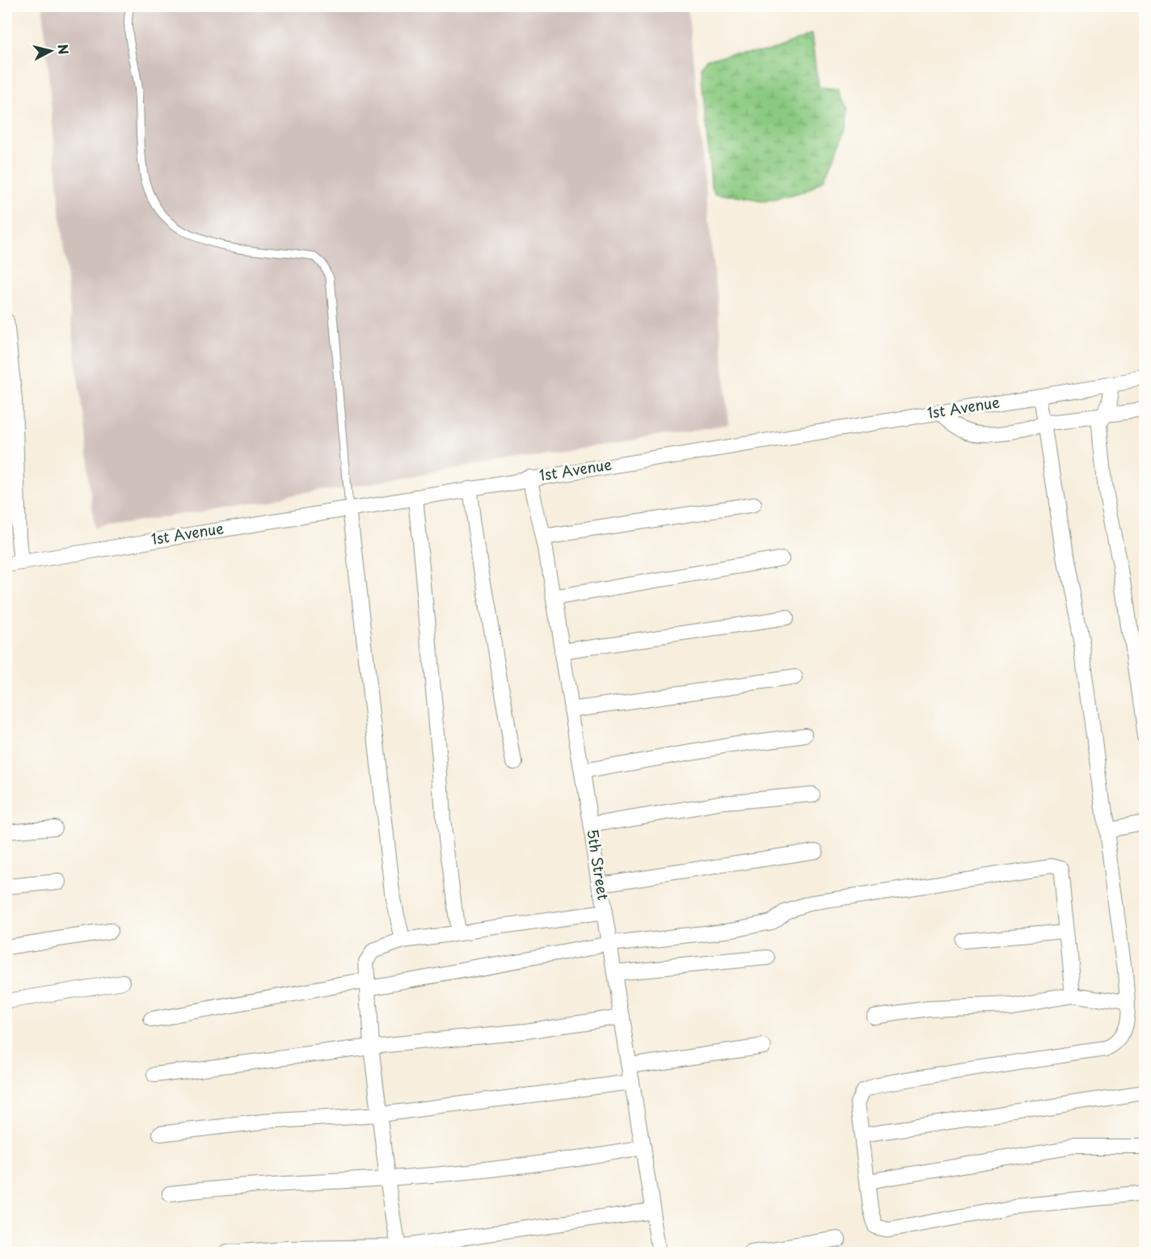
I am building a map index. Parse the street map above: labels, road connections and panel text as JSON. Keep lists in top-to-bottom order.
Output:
{
  "streets": {
    "street": ["1st Avenue", "5th Street"]
  },
  "crossings": [
    ["1st Avenue", "5th Street"]
  ],
  "north": "right"
}
